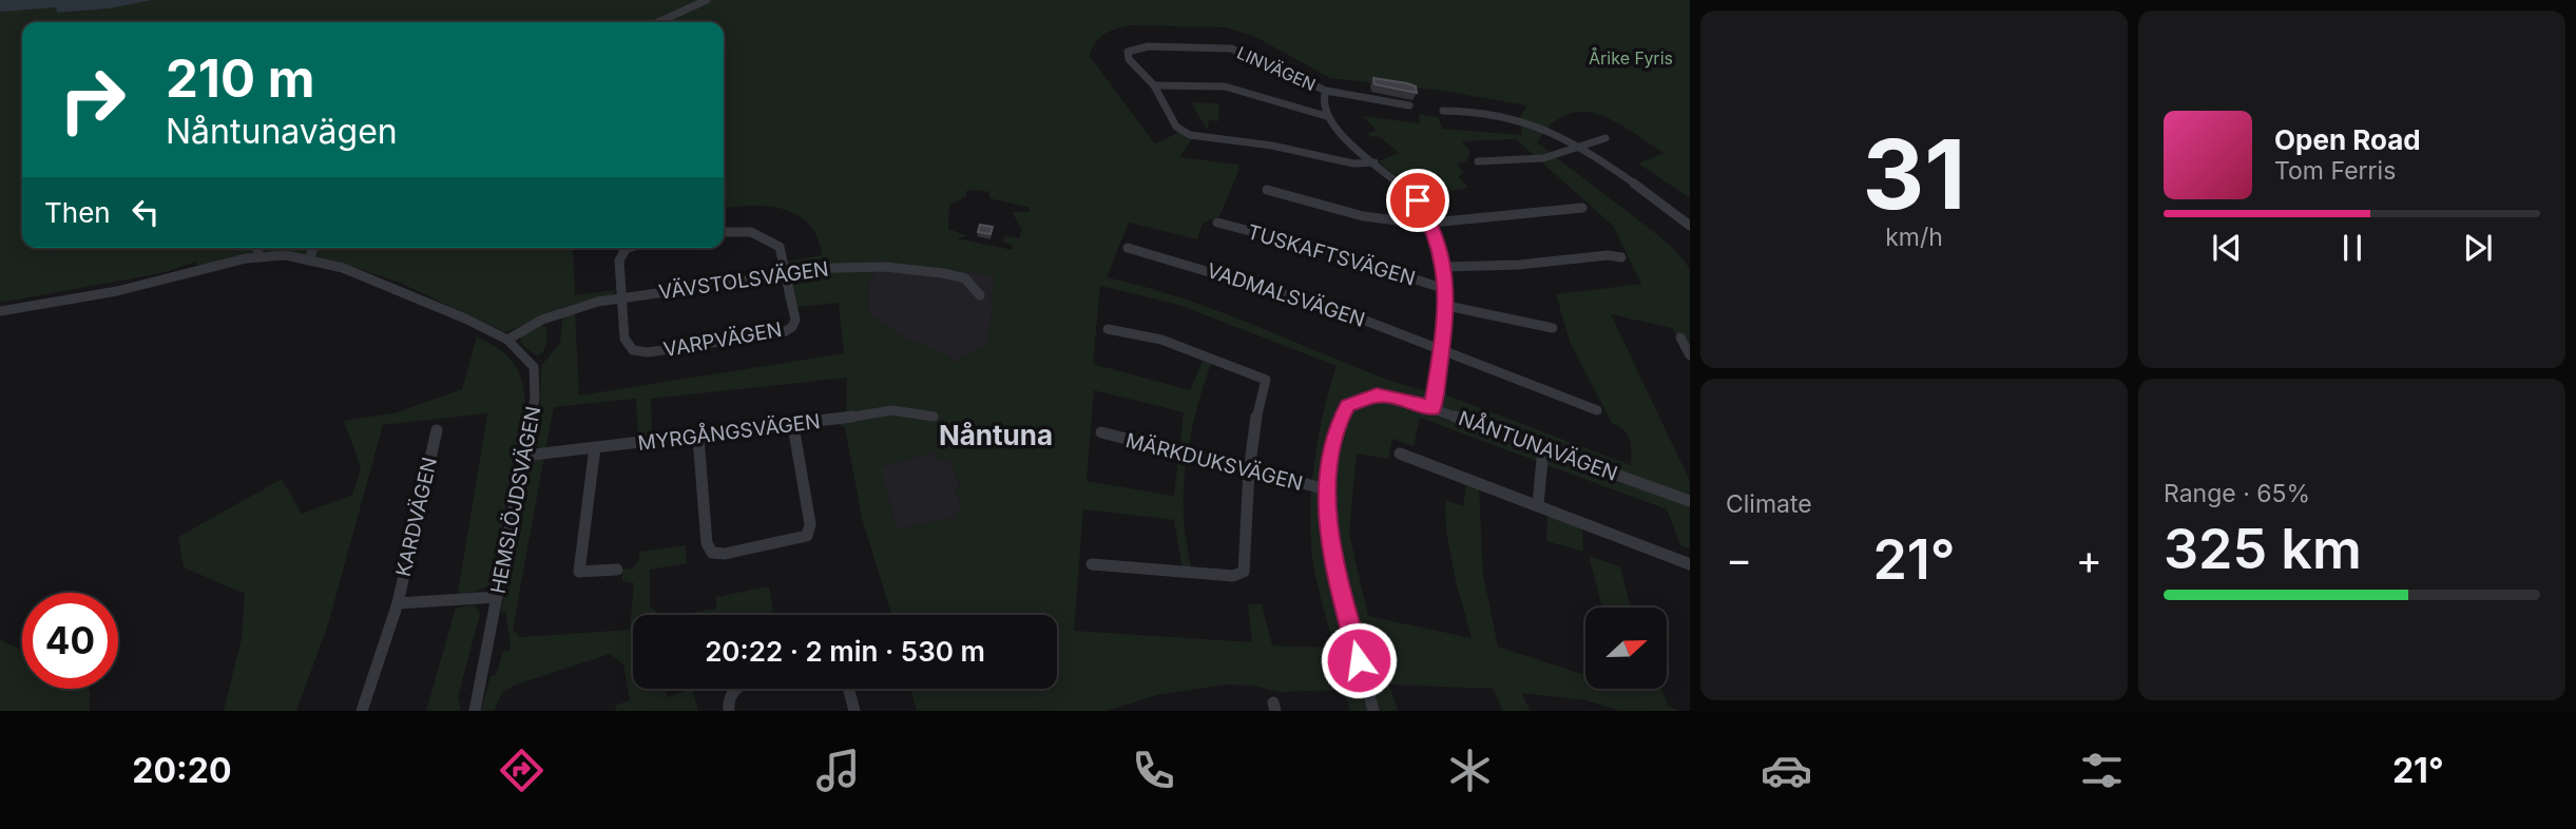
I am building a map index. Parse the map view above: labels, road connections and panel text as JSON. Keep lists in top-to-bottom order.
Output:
{
  "streets": {
    "street": [
      "LINVÄGEN",
      "TUSKAFTSVÄGEN",
      "VÄVSTOLSVÄGEN",
      "VADMALSVÄGEN",
      "VARPVÄGEN",
      "MYRGÅNGSVÄGEN",
      "NÅNTUNAVÄGEN",
      "MÄRKDUKSVÄGEN",
      "HEMSLÖJDSVÄGEN",
      "KARDVÄGEN"
    ]
  },
  "crossings": [
    ["VÄVSTOLSVÄGEN", "VARPVÄGEN"],
    ["VÄVSTOLSVÄGEN", "HEMSLÖJDSVÄGEN"],
    ["MYRGÅNGSVÄGEN", "HEMSLÖJDSVÄGEN"],
    ["NÅNTUNAVÄGEN", "MÄRKDUKSVÄGEN"],
    ["HEMSLÖJDSVÄGEN", "KARDVÄGEN"]
  ],
  "districts": ["Nåntuna"],
  "parks": ["Årike Fyris"],
  "north": "right",
  "page": {
    "tile": [
      ["31", "km/h"],
      "Climate",
      ["Range · 65%", "325 km"]
    ],
    "turn": ["210 m", "Nåntunavägen"],
    "song": ["Open Road", "Tom Ferris"],
    "then": "Then",
    "heat": ["−", "21°", "+"],
    "limit": "40",
    "trip": "20:22 · 2 min · 530 m",
    "tabs": ["20:20", "21°"]
  }
}
